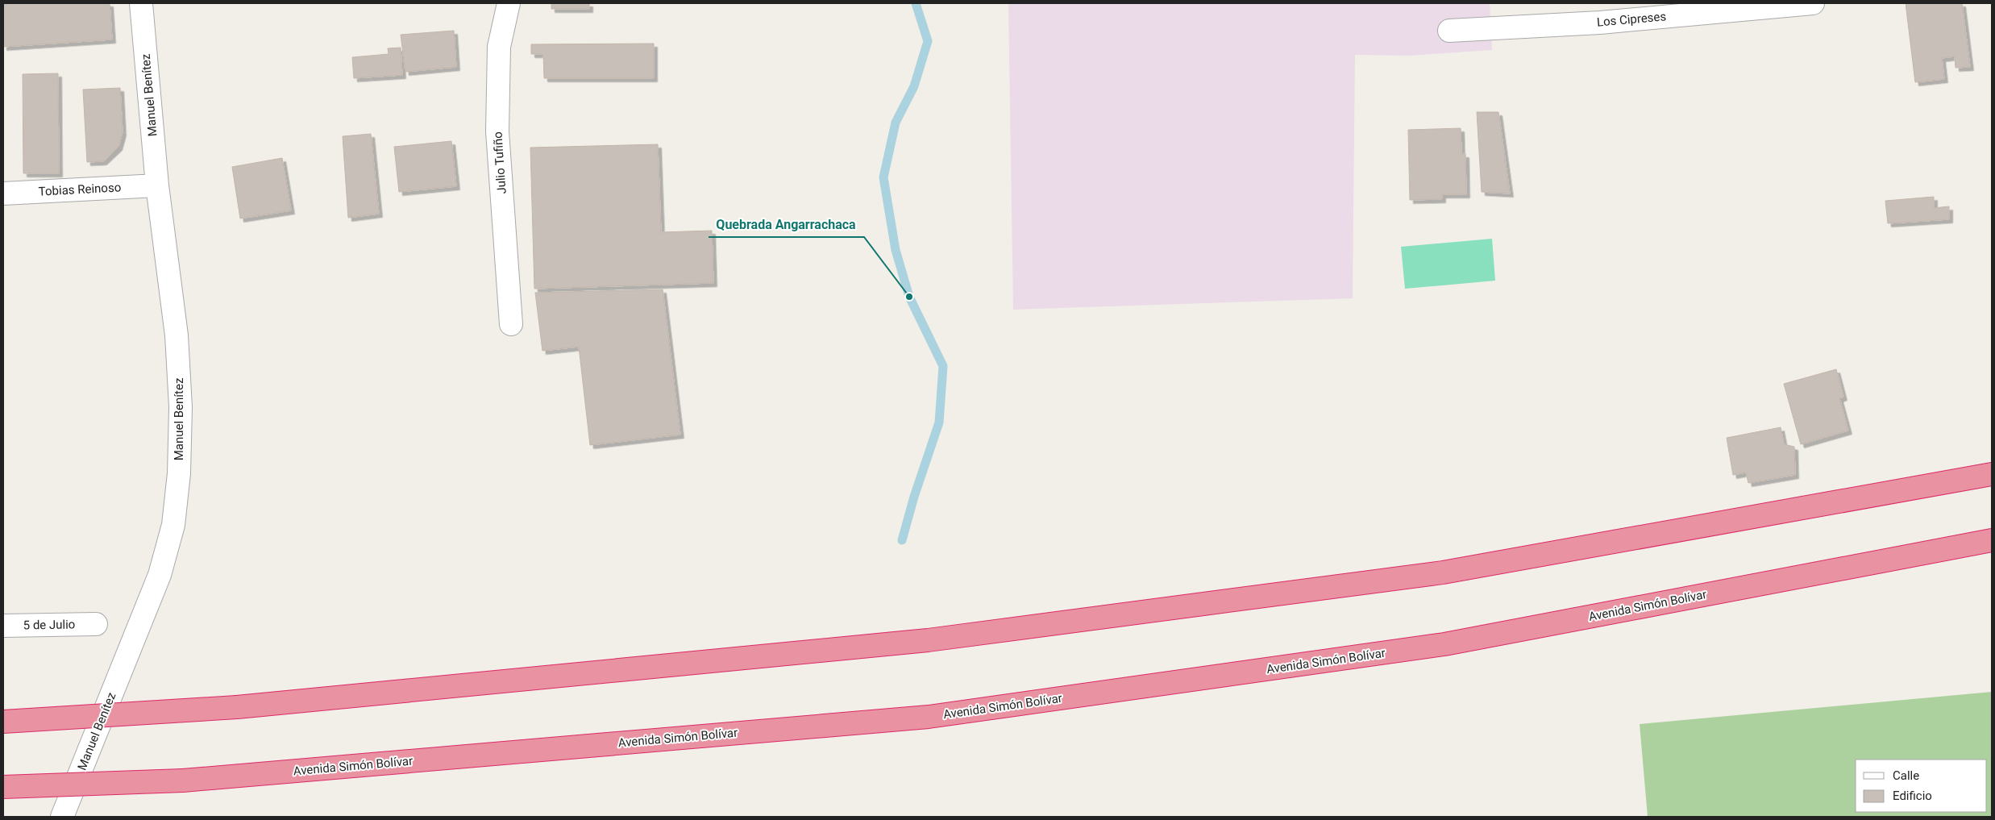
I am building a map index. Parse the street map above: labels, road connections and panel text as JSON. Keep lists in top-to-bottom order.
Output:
{
  "streets": {
    "highway": ["Avenida Simón Bolívar"],
    "street": [
      "Los Cipreses",
      "Manuel Benítez",
      "Julio Tufiño",
      "Tobias Reinoso",
      "5 de Julio"
    ]
  },
  "crossings": [
    ["Manuel Benítez", "Tobias Reinoso"]
  ],
  "places": ["Quebrada Angarrachaca"],
  "legend": ["Calle", "Edificio"]
}
